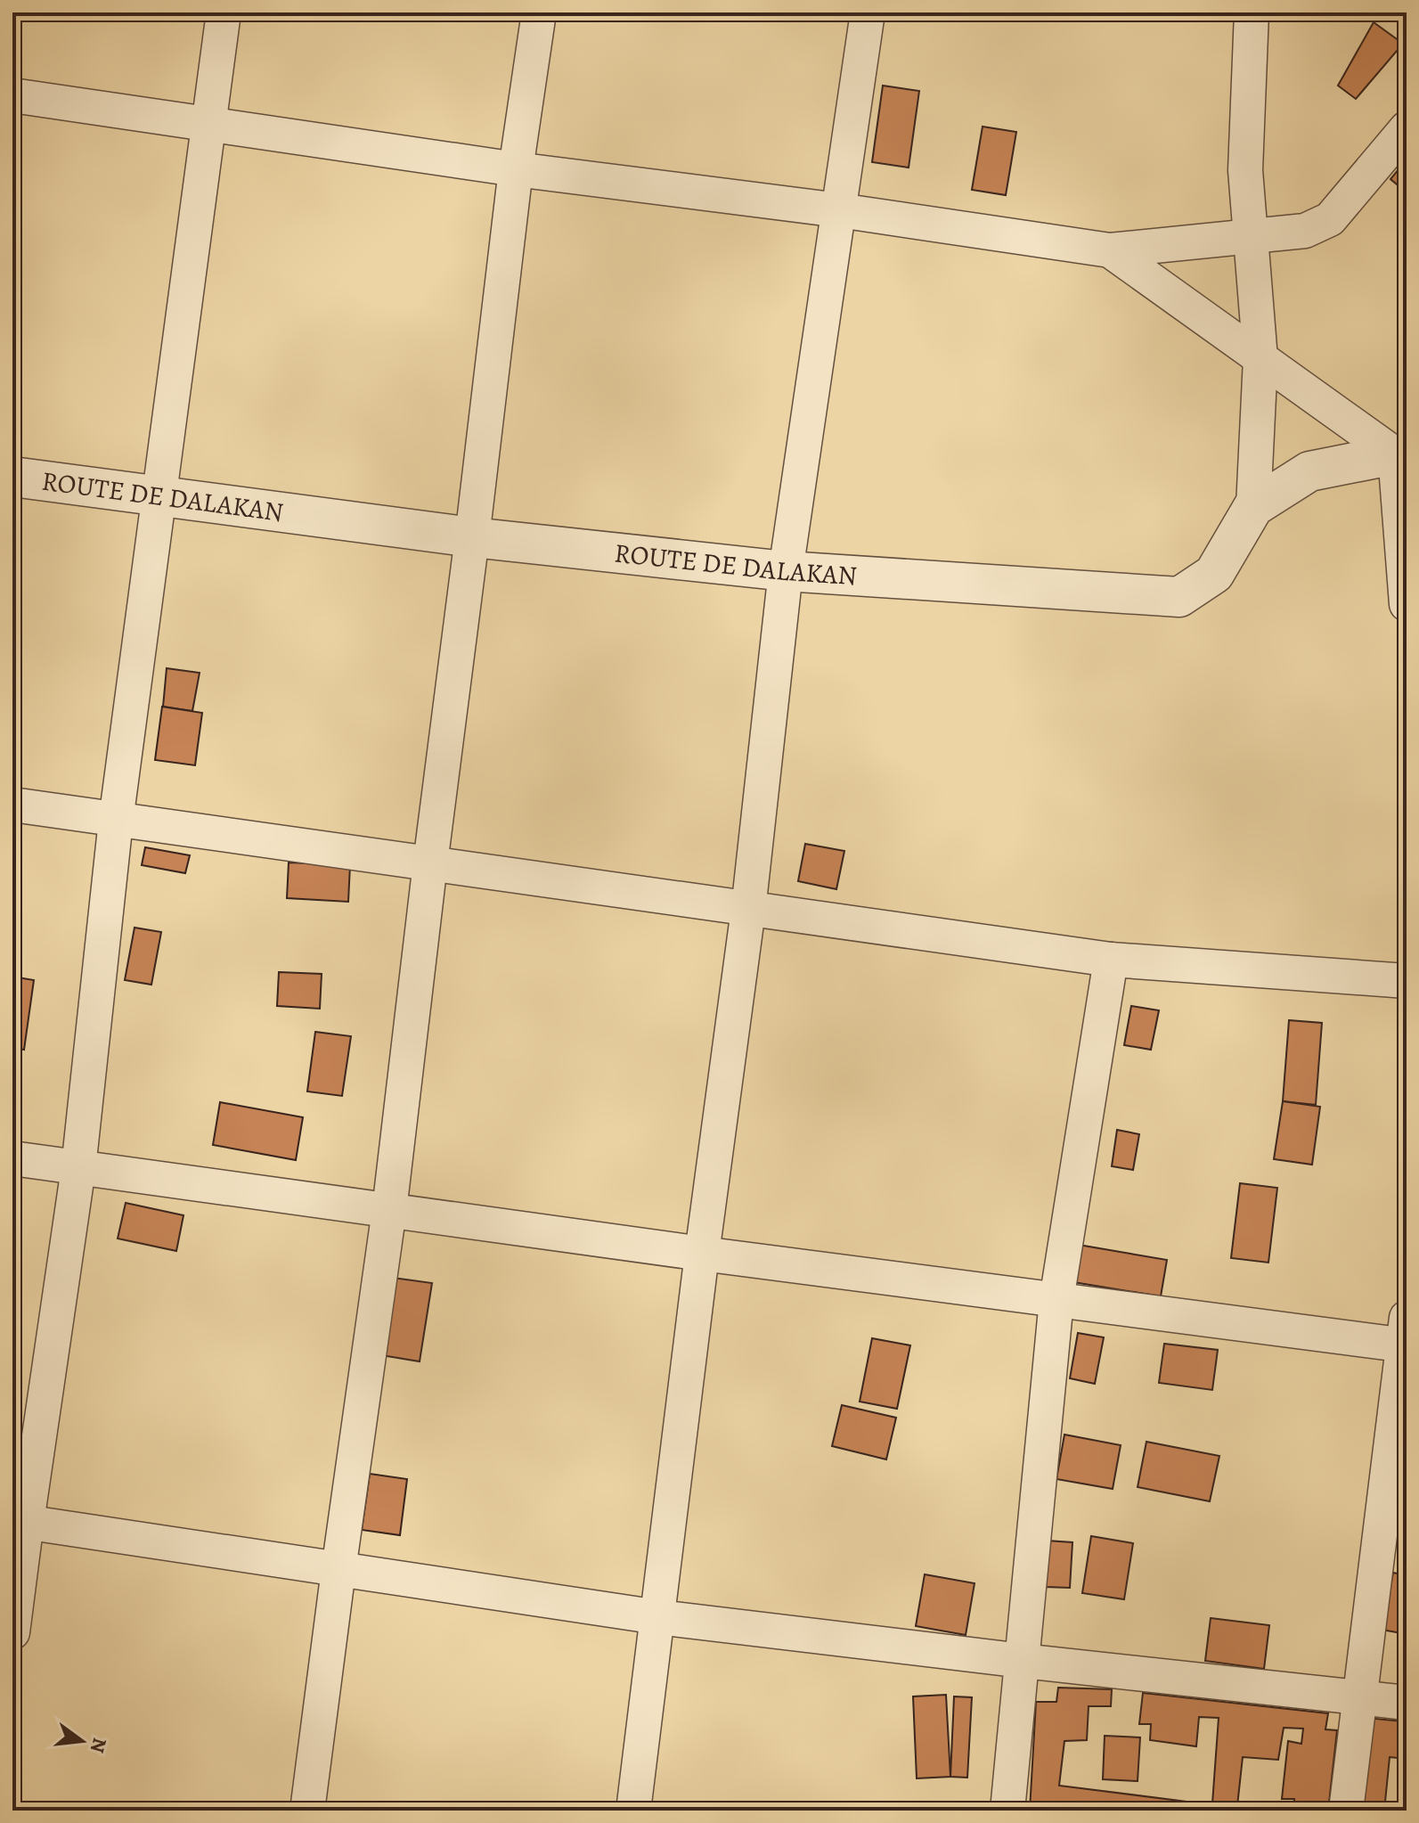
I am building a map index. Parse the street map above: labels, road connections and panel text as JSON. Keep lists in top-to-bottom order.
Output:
{
  "streets": {
    "street": ["ROUTE DE DALAKAN"]
  },
  "north": "right"
}
